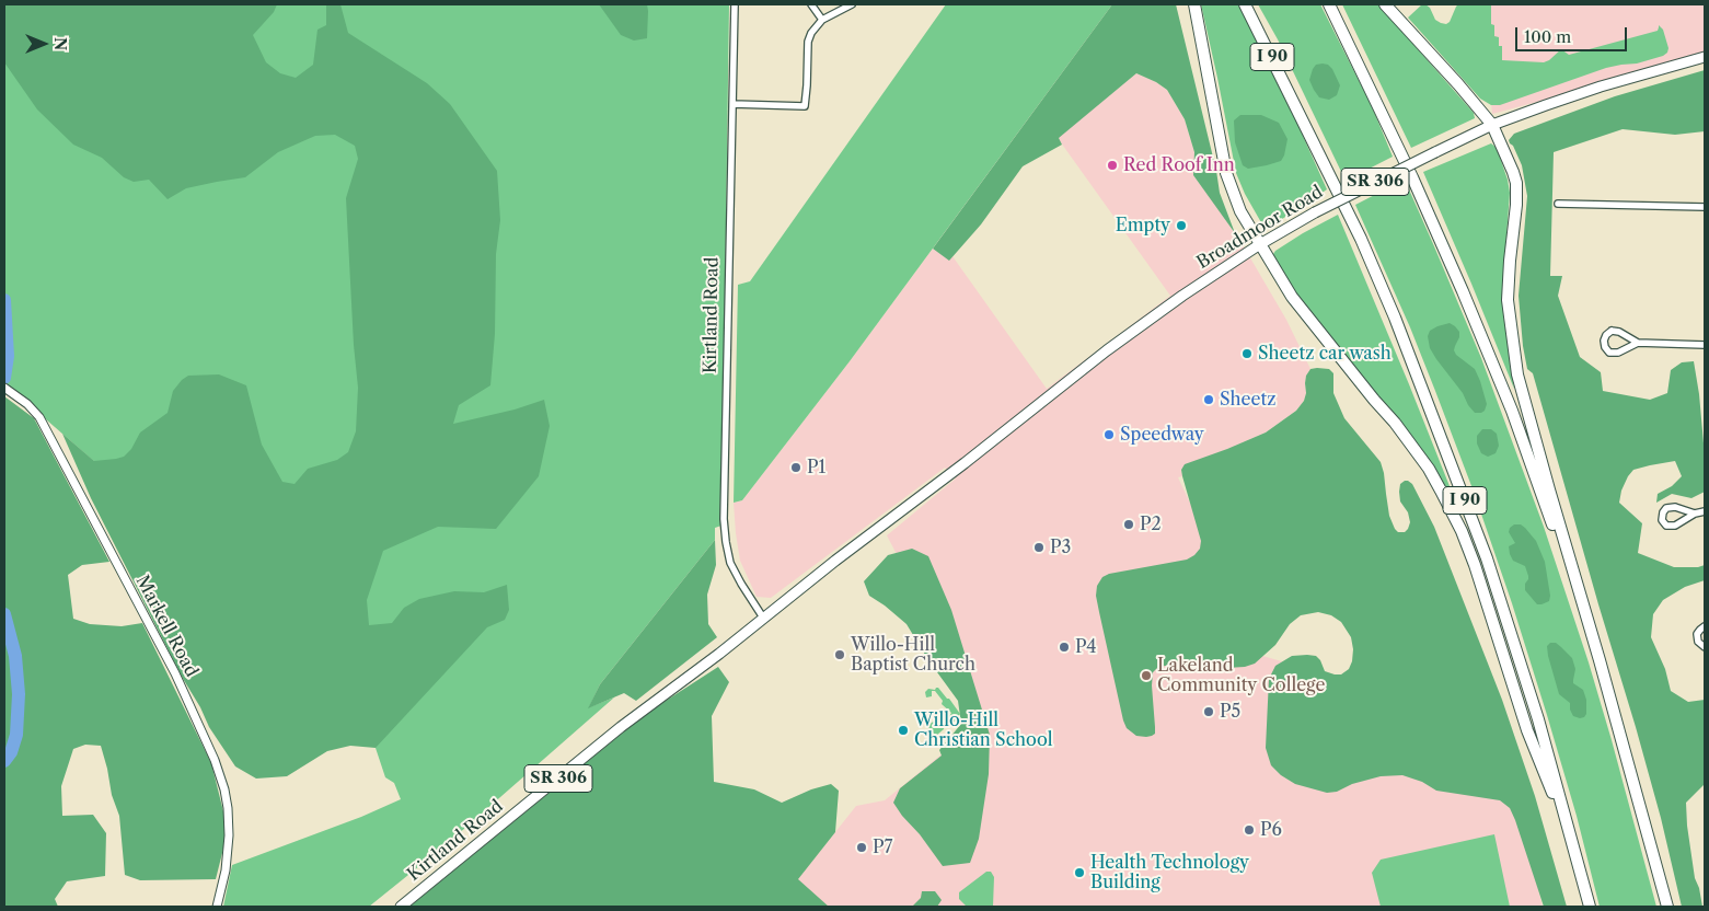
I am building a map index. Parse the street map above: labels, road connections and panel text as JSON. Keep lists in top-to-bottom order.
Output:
{
  "streets": {
    "highway": ["I 90"],
    "main road": ["SR 306", "Broadmoor Road", "Kirtland Road"],
    "street": ["Markell Road"]
  },
  "crossings": [
    ["Broadmoor Road", "Kirtland Road"]
  ],
  "places": [
    "Red Roof Inn",
    "Empty",
    "Sheetz car wash",
    "Sheetz",
    "Speedway",
    "P1",
    "P2",
    "P3",
    "P4",
    "Willo-Hill Baptist Church",
    "Lakeland Community College",
    "P5",
    "Willo-Hill Christian School",
    "P6",
    "P7",
    "Health Technology Building"
  ],
  "scale_bar": "100 m",
  "north": "right"
}
